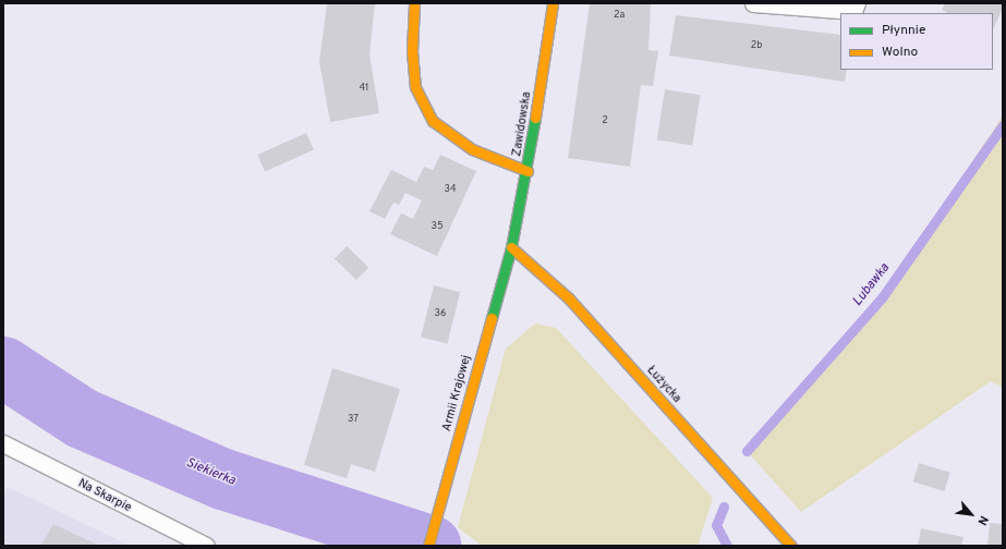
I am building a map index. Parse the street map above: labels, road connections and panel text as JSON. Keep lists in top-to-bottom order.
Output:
{
  "streets": {
    "street": ["Zawidowska", "Łużycka", "Armii Krajowej"],
    "lane": ["Na Skarpie"]
  },
  "crossings": [
    ["Zawidowska", "Łużycka"],
    ["Zawidowska", "Armii Krajowej"],
    ["Łużycka", "Armii Krajowej"]
  ],
  "water": ["Lubawka", "Siekierka"],
  "house_numbers": [
    "2a",
    "2b",
    "41",
    "2",
    "34",
    "35",
    "36",
    "37"
  ],
  "legend": ["Płynnie", "Wolno"],
  "north": "bottom right"
}
